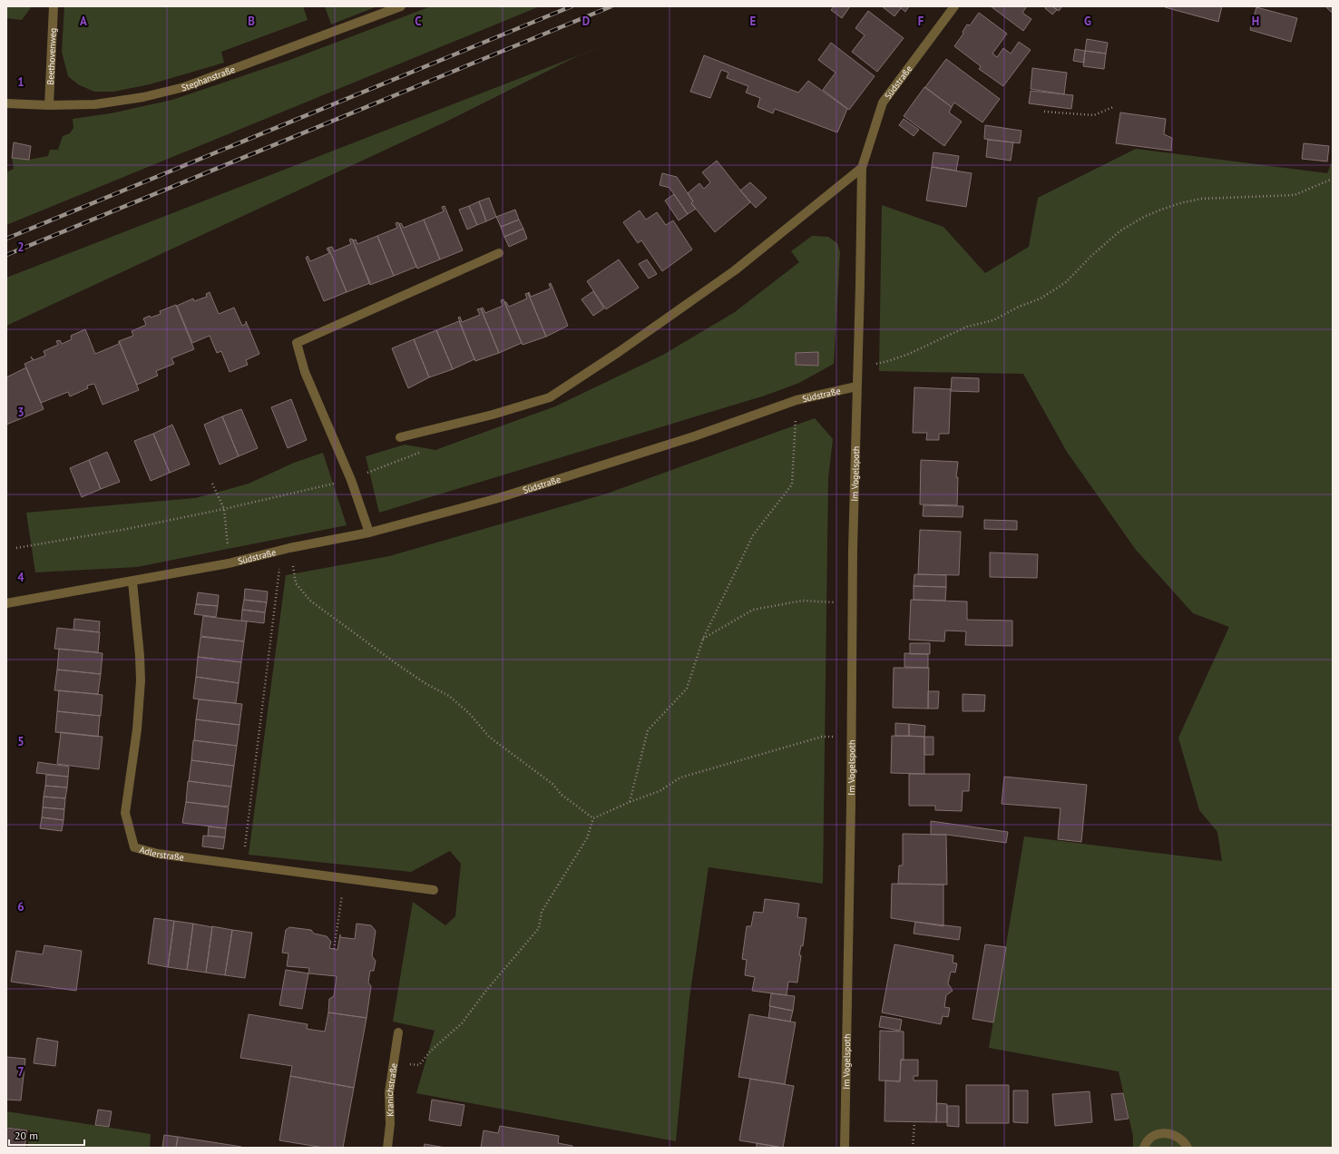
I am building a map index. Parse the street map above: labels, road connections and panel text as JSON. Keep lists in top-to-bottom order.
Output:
{
  "streets": {
    "street": [
      "Beethovenweg",
      "Stephanstraße",
      "Südstraße",
      "Im Vogelspoth",
      "Adlerstraße",
      "Kranichstraße"
    ]
  },
  "crossings": [
    ["Beethovenweg", "Stephanstraße"],
    ["Südstraße", "Im Vogelspoth"],
    ["Südstraße", "Adlerstraße"]
  ],
  "scale_bar": "20 m",
  "grid": {
    "columns": [
      "A",
      "B",
      "C",
      "D",
      "E",
      "F",
      "G",
      "H"
    ],
    "rows": [
      "1",
      "2",
      "3",
      "4",
      "5",
      "6",
      "7"
    ]
  }
}
